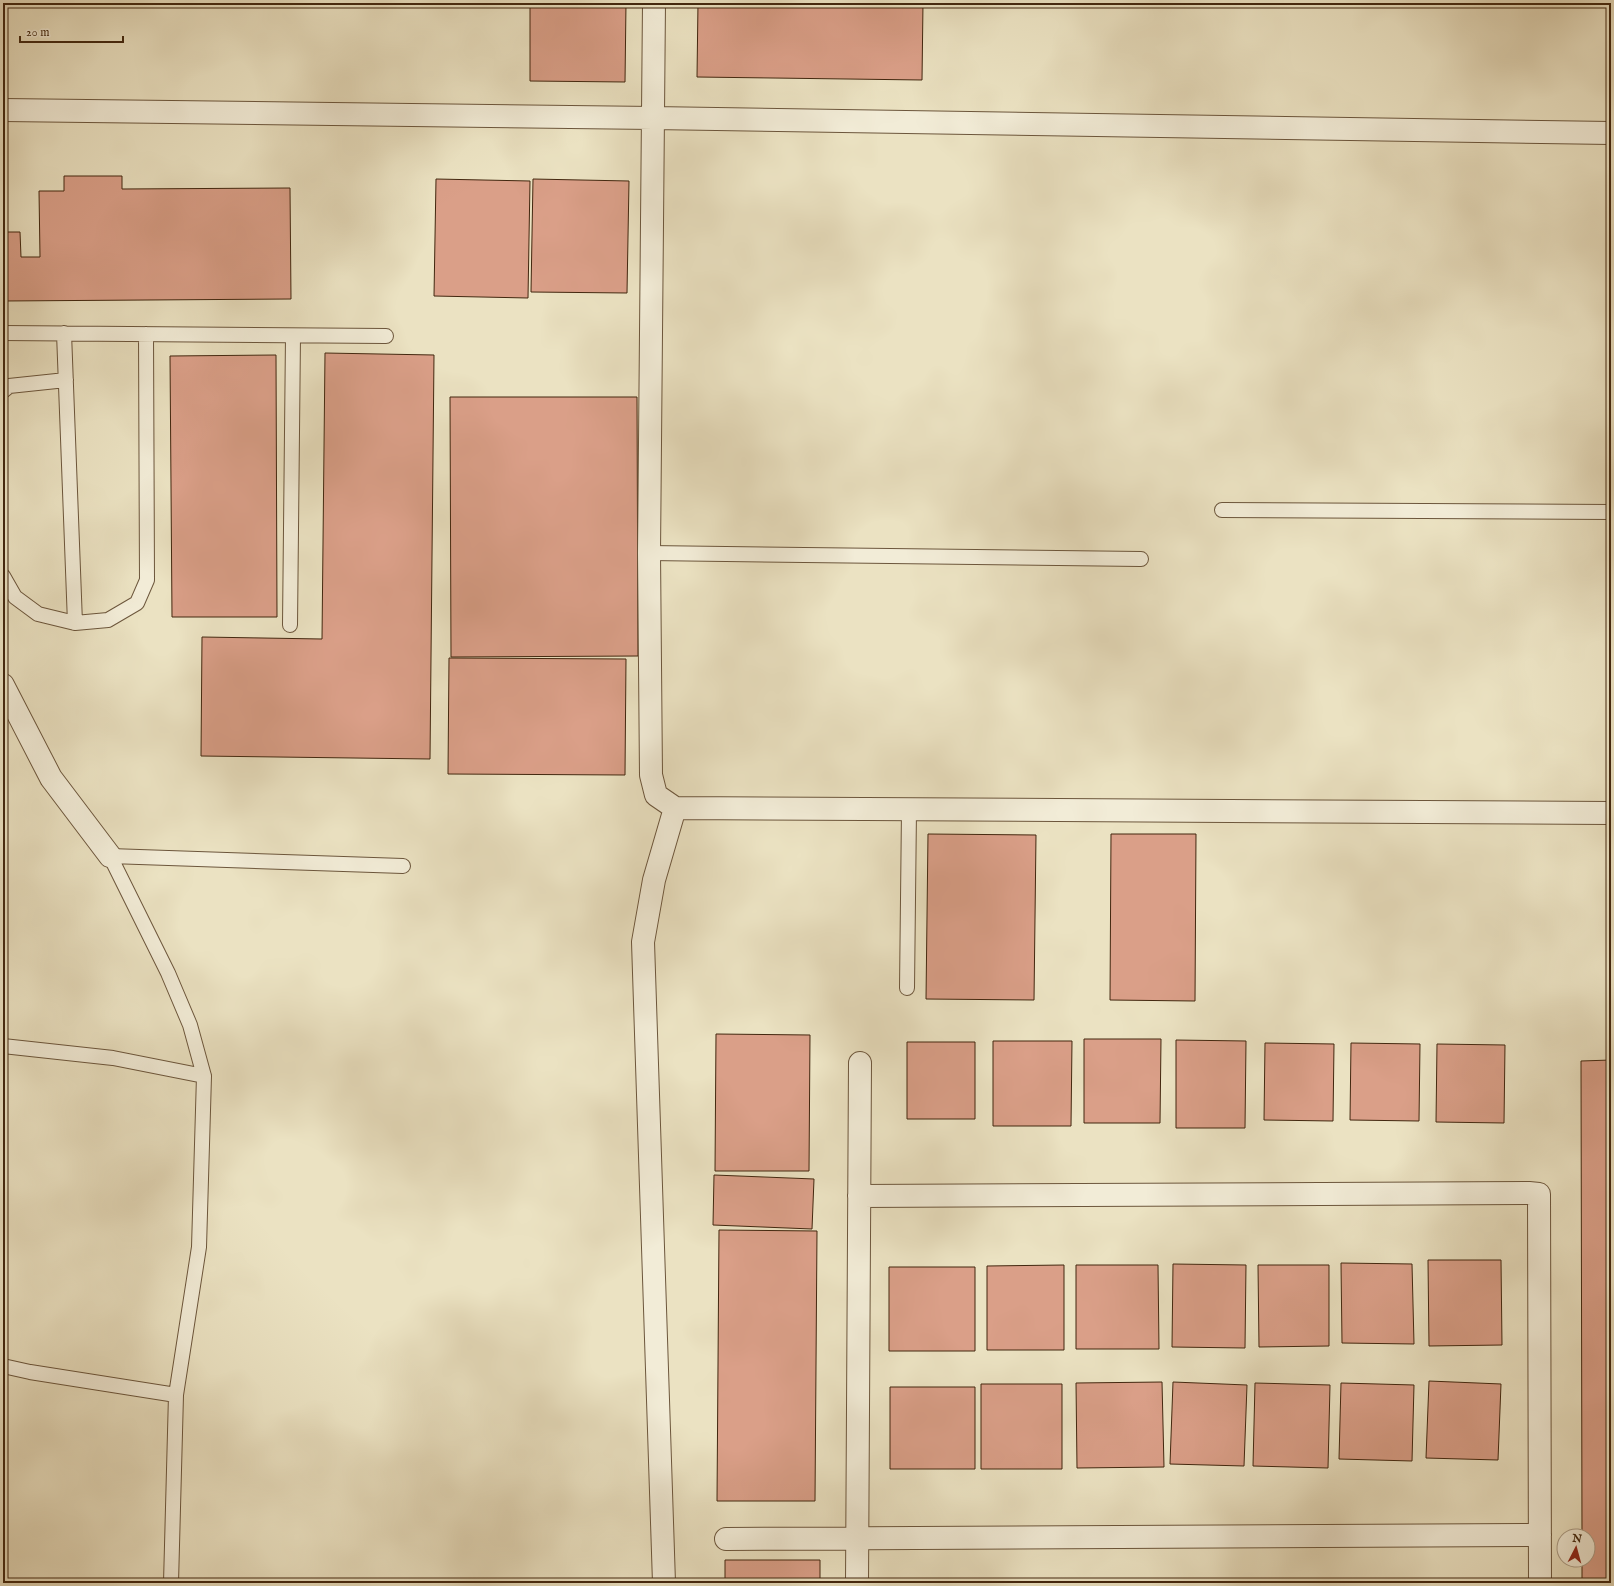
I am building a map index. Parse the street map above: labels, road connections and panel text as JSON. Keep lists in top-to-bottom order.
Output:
{
  "scale_bar": "20 m",
  "north": "top"
}
